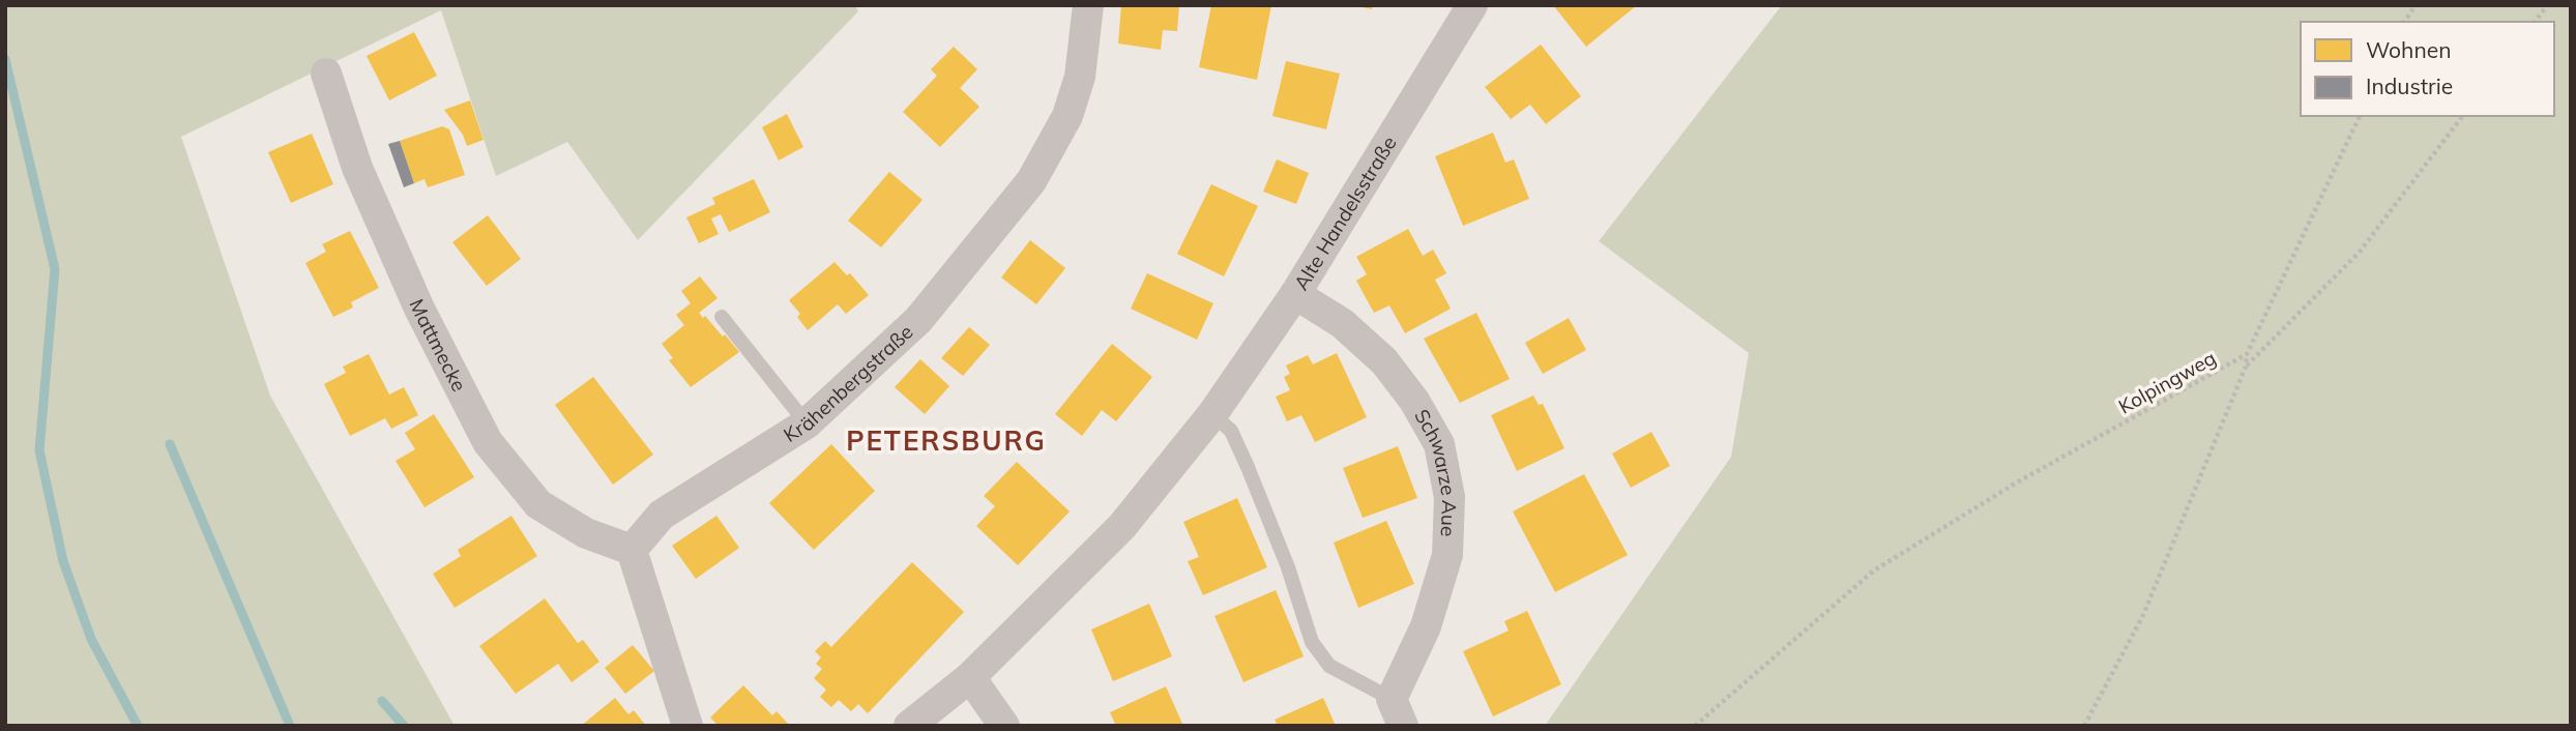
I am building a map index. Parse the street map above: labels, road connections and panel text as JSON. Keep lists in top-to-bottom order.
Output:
{
  "streets": {
    "street": [
      "Alte Handelsstraße",
      "Mattmecke",
      "Krähenbergstraße",
      "Schwarze Aue"
    ],
    "path": ["Kolpingweg"]
  },
  "crossings": [
    ["Alte Handelsstraße", "Schwarze Aue"],
    ["Mattmecke", "Krähenbergstraße"]
  ],
  "districts": ["PETERSBURG"],
  "legend": ["Wohnen", "Industrie"]
}
